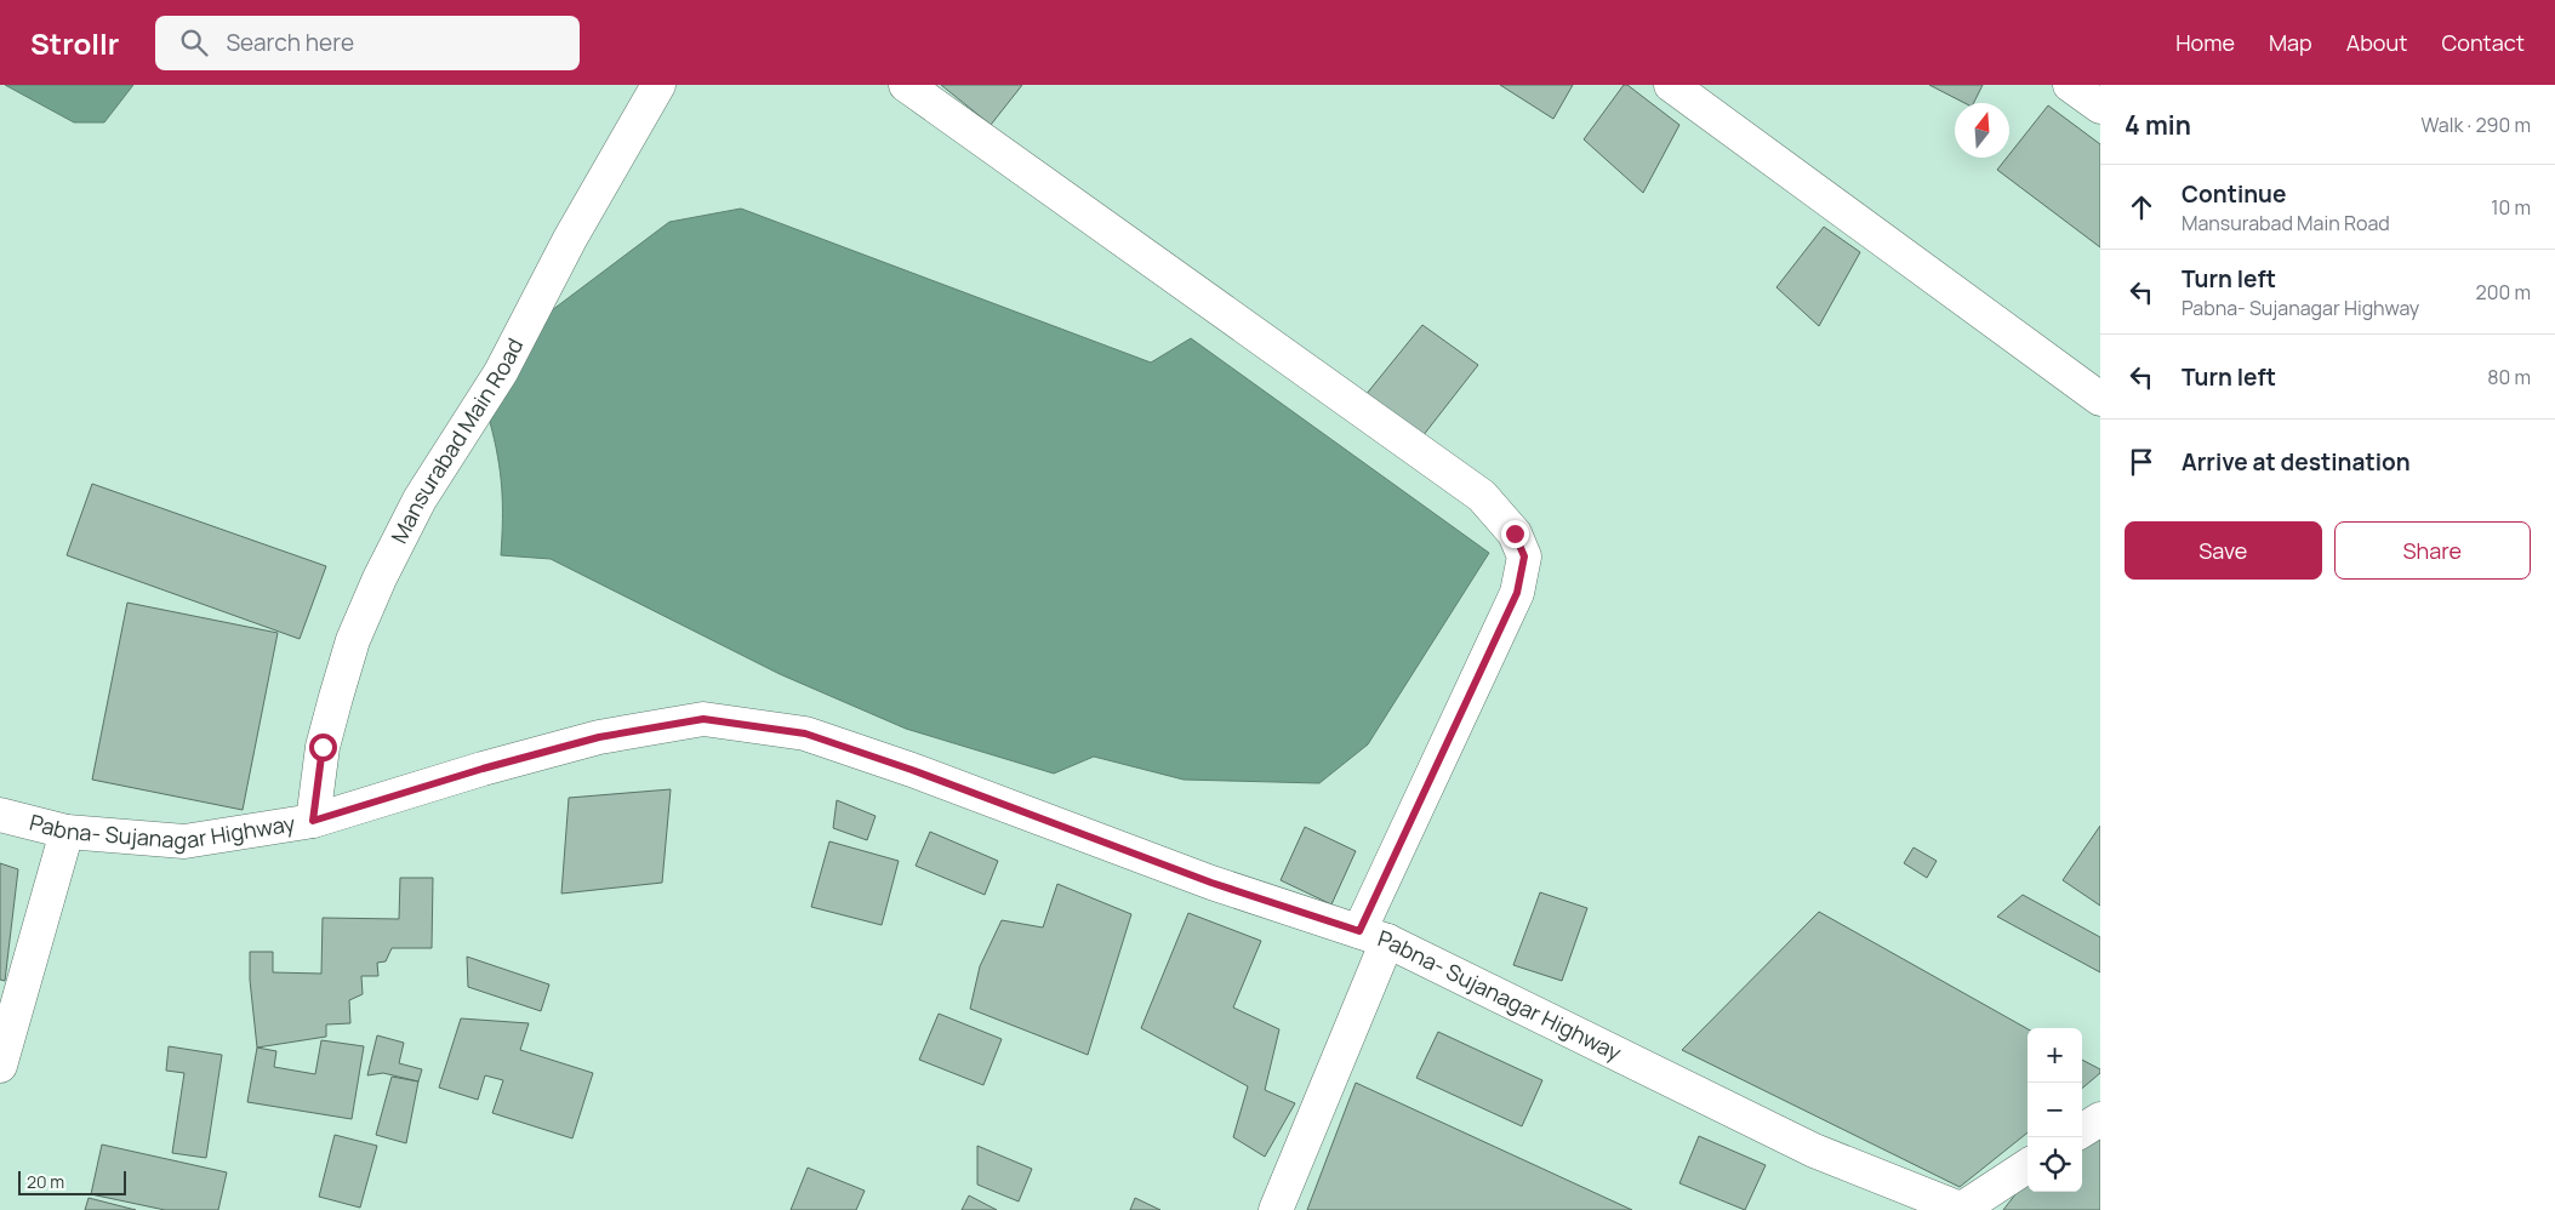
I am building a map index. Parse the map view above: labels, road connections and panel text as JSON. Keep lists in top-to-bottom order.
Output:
{
  "streets": {
    "street": ["Mansurabad Main Road", "Pabna- Sujanagar Highway"]
  },
  "crossings": [
    ["Mansurabad Main Road", "Pabna- Sujanagar Highway"]
  ],
  "scale_bar": "20 m",
  "north": "top",
  "page": {
    "header": "Strollr",
    "search": "Search here",
    "nav": [
      "Home",
      "Map",
      "About",
      "Contact"
    ],
    "heading": ["4 min", "Walk · 290 m"],
    "list": [
      ["Continue", "Mansurabad Main Road", "10 m"],
      ["Turn left", "Pabna- Sujanagar Highway", "200 m"],
      ["Turn left", "80 m"],
      "Arrive at destination"
    ],
    "buttons": ["Save", "Share"],
    "map_buttons": ["+", "−"],
    "scale": "20 m"
  }
}
